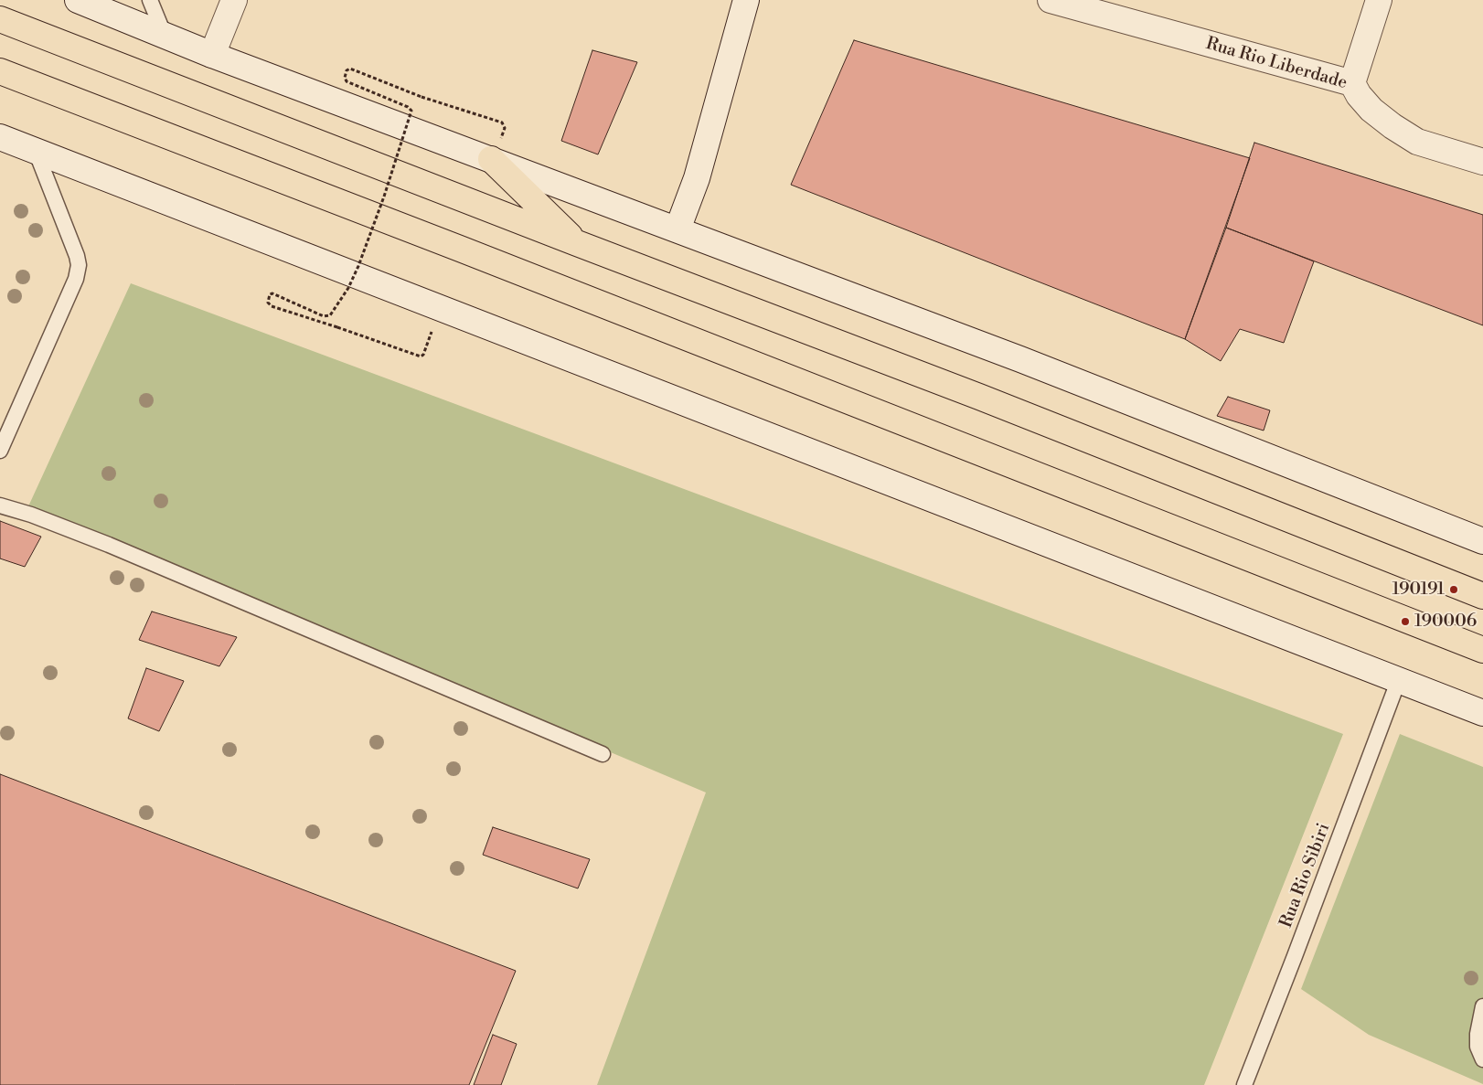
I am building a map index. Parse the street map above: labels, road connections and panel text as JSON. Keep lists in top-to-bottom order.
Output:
{
  "streets": {
    "main road": ["Rua Rio Liberdade"],
    "lane": ["Rua Rio Sibiri"]
  },
  "places": ["190191", "190006"]
}
